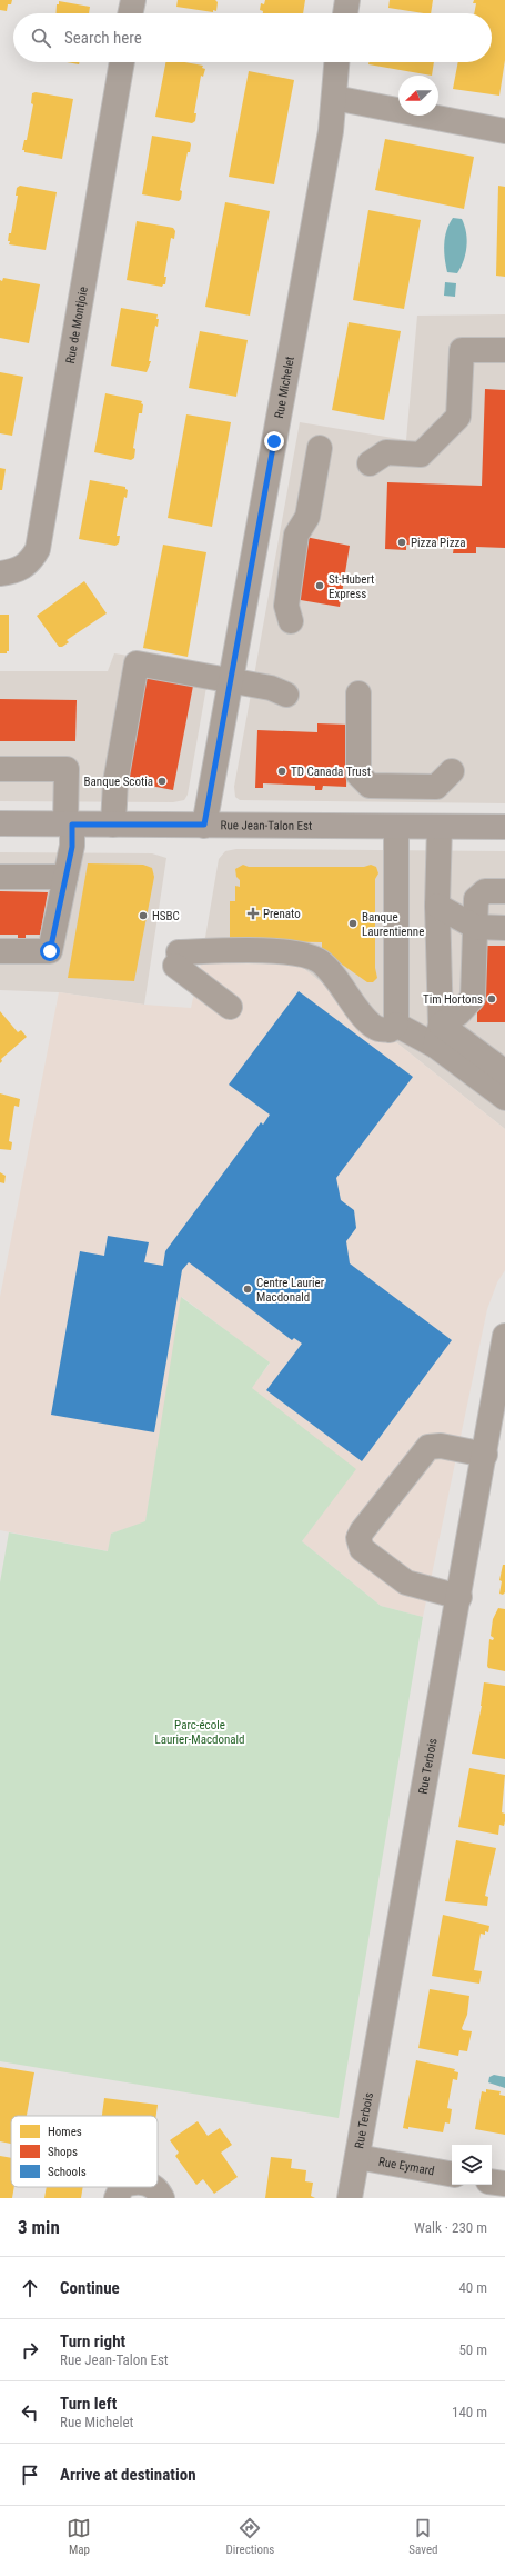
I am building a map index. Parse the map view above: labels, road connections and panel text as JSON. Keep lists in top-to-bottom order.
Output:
{
  "streets": {
    "main road": ["Rue Jean-Talon Est"],
    "street": [
      "Rue de Montjoie",
      "Rue Michelet",
      "Rue Terbois",
      "Rue Eymard"
    ]
  },
  "crossings": [
    ["Rue Michelet", "Rue Jean-Talon Est"],
    ["Rue Terbois", "Rue Eymard"]
  ],
  "parks": ["Parc-école Laurier-Macdonald"],
  "places": {
    "other": [
      "Pizza Pizza",
      "St-Hubert Express",
      "TD Canada Trust",
      "Banque Scotia",
      "HSBC",
      "Banque Laurentienne",
      "Tim Hortons",
      "Centre Laurier Macdonald"
    ],
    "health": ["Prenato"]
  },
  "legend": ["Homes", "Shops", "Schools"],
  "north": "left",
  "page": {
    "search": "Search here",
    "heading": ["3 min", "Walk · 230 m"],
    "list": [
      ["Continue", "40 m"],
      ["Turn right", "Rue Jean-Talon Est", "50 m"],
      ["Turn left", "Rue Michelet", "140 m"],
      "Arrive at destination"
    ],
    "nav": ["Map", "Directions", "Saved"]
  }
}
